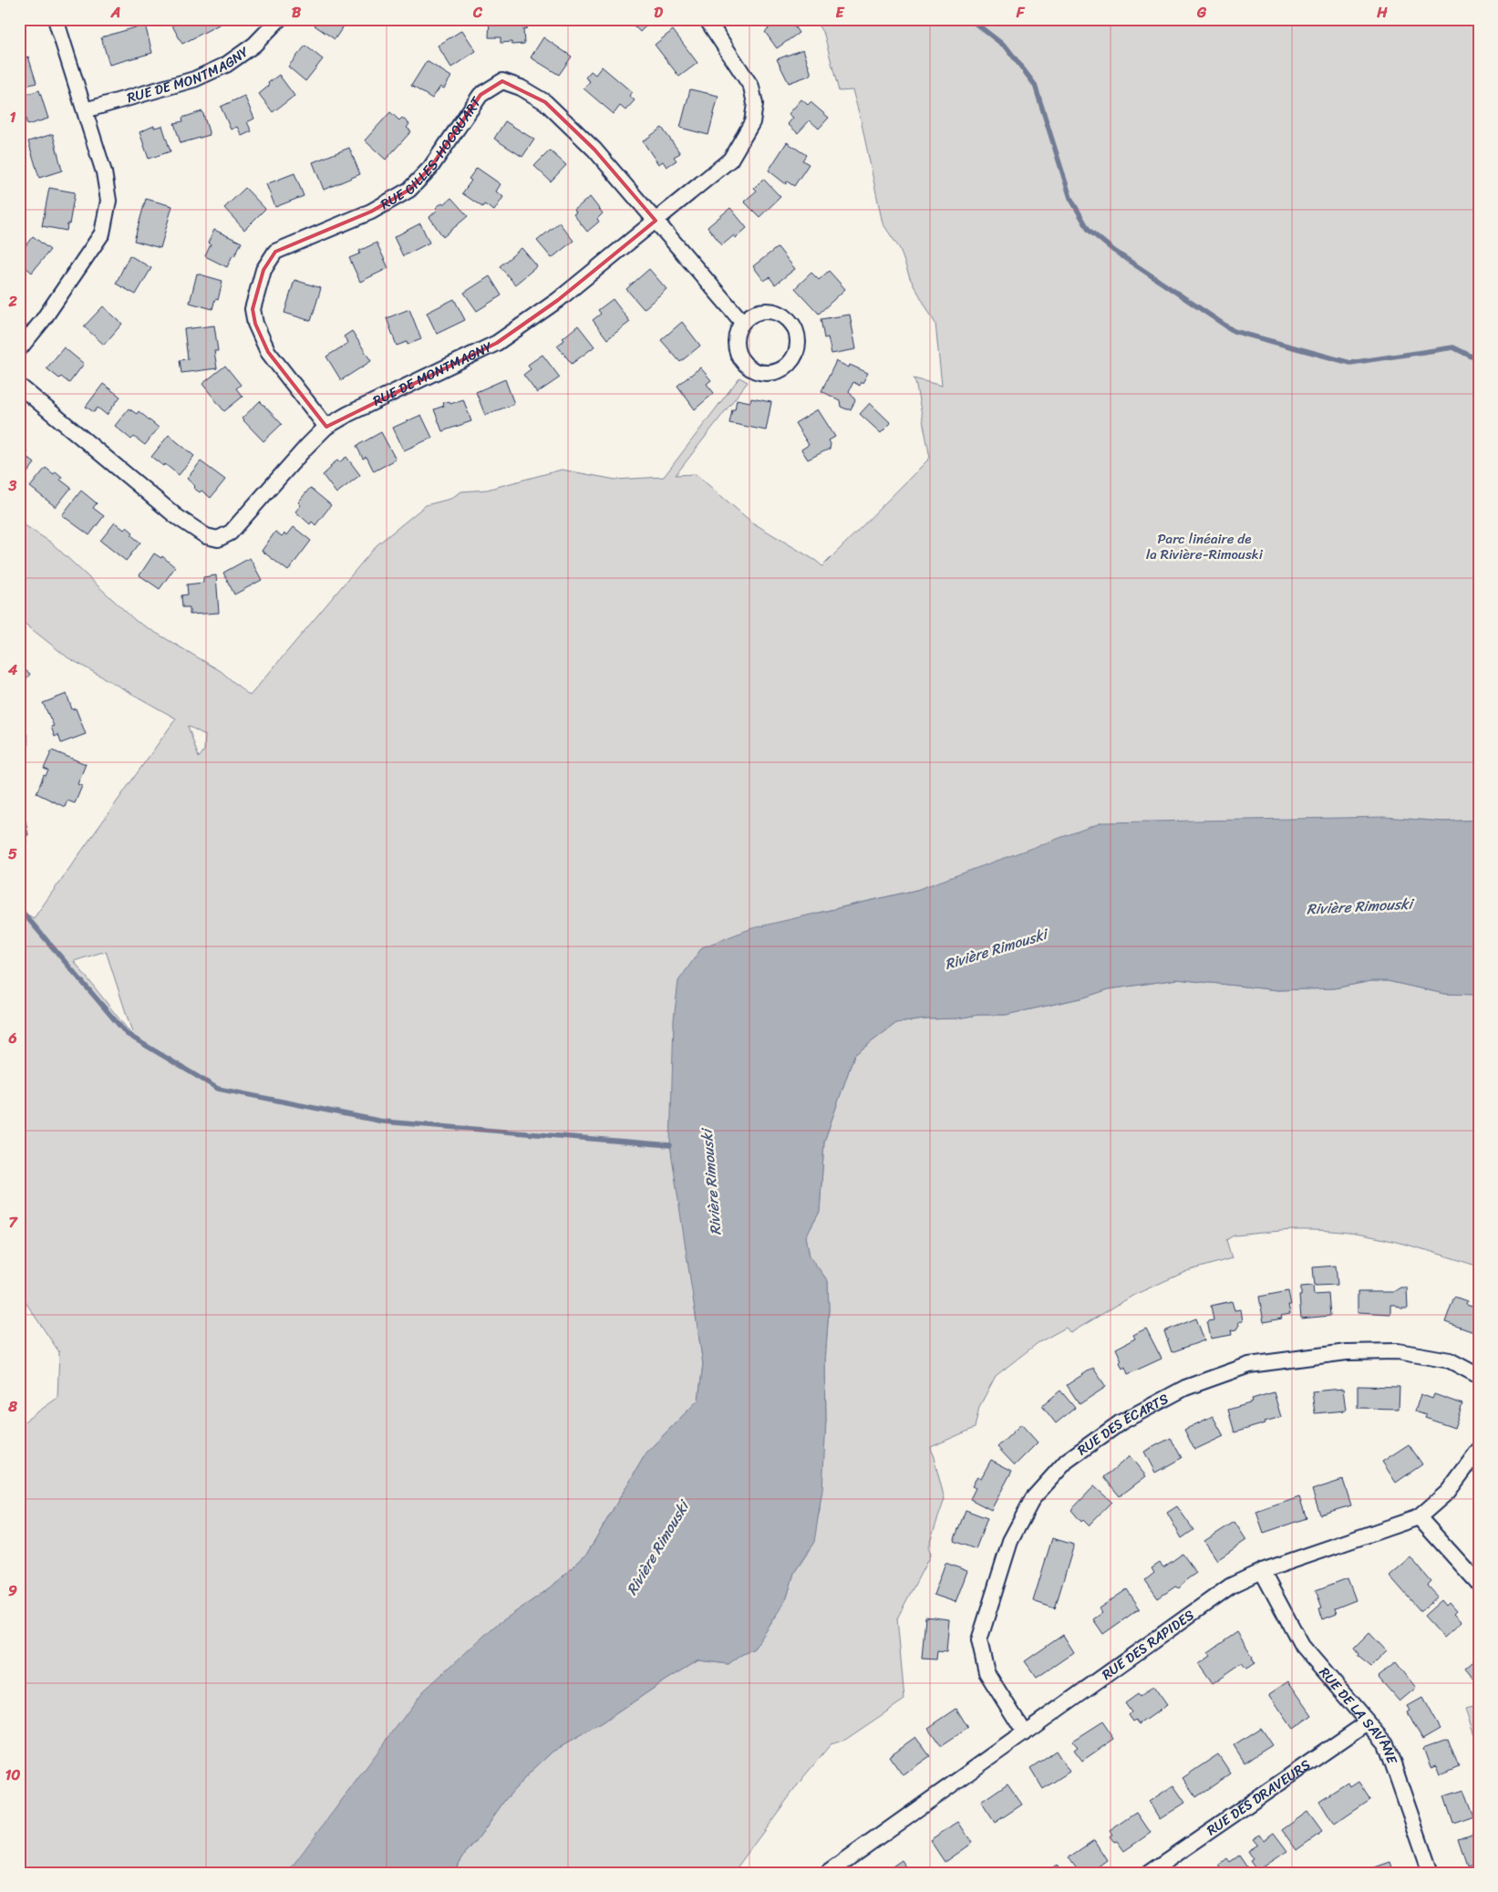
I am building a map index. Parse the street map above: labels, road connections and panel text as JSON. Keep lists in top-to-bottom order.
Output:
{
  "streets": {
    "street": [
      "RUE DE MONTMAGNY",
      "RUE GILLES-HOCQUART",
      "RUE DES ÉCARTS",
      "RUE DES RAPIDES",
      "RUE DE LA SAVANE",
      "RUE DES DRAVEURS"
    ]
  },
  "crossings": [
    ["RUE DE MONTMAGNY", "RUE GILLES-HOCQUART"],
    ["RUE DES ÉCARTS", "RUE DES RAPIDES"],
    ["RUE DES RAPIDES", "RUE DE LA SAVANE"],
    ["RUE DE LA SAVANE", "RUE DES DRAVEURS"]
  ],
  "water": ["Rivière Rimouski"],
  "parks": ["Parc linéaire de la Rivière-Rimouski"],
  "grid": {
    "columns": [
      "A",
      "B",
      "C",
      "D",
      "E",
      "F",
      "G",
      "H"
    ],
    "rows": [
      "1",
      "2",
      "3",
      "4",
      "5",
      "6",
      "7",
      "8",
      "9",
      "10"
    ]
  }
}
